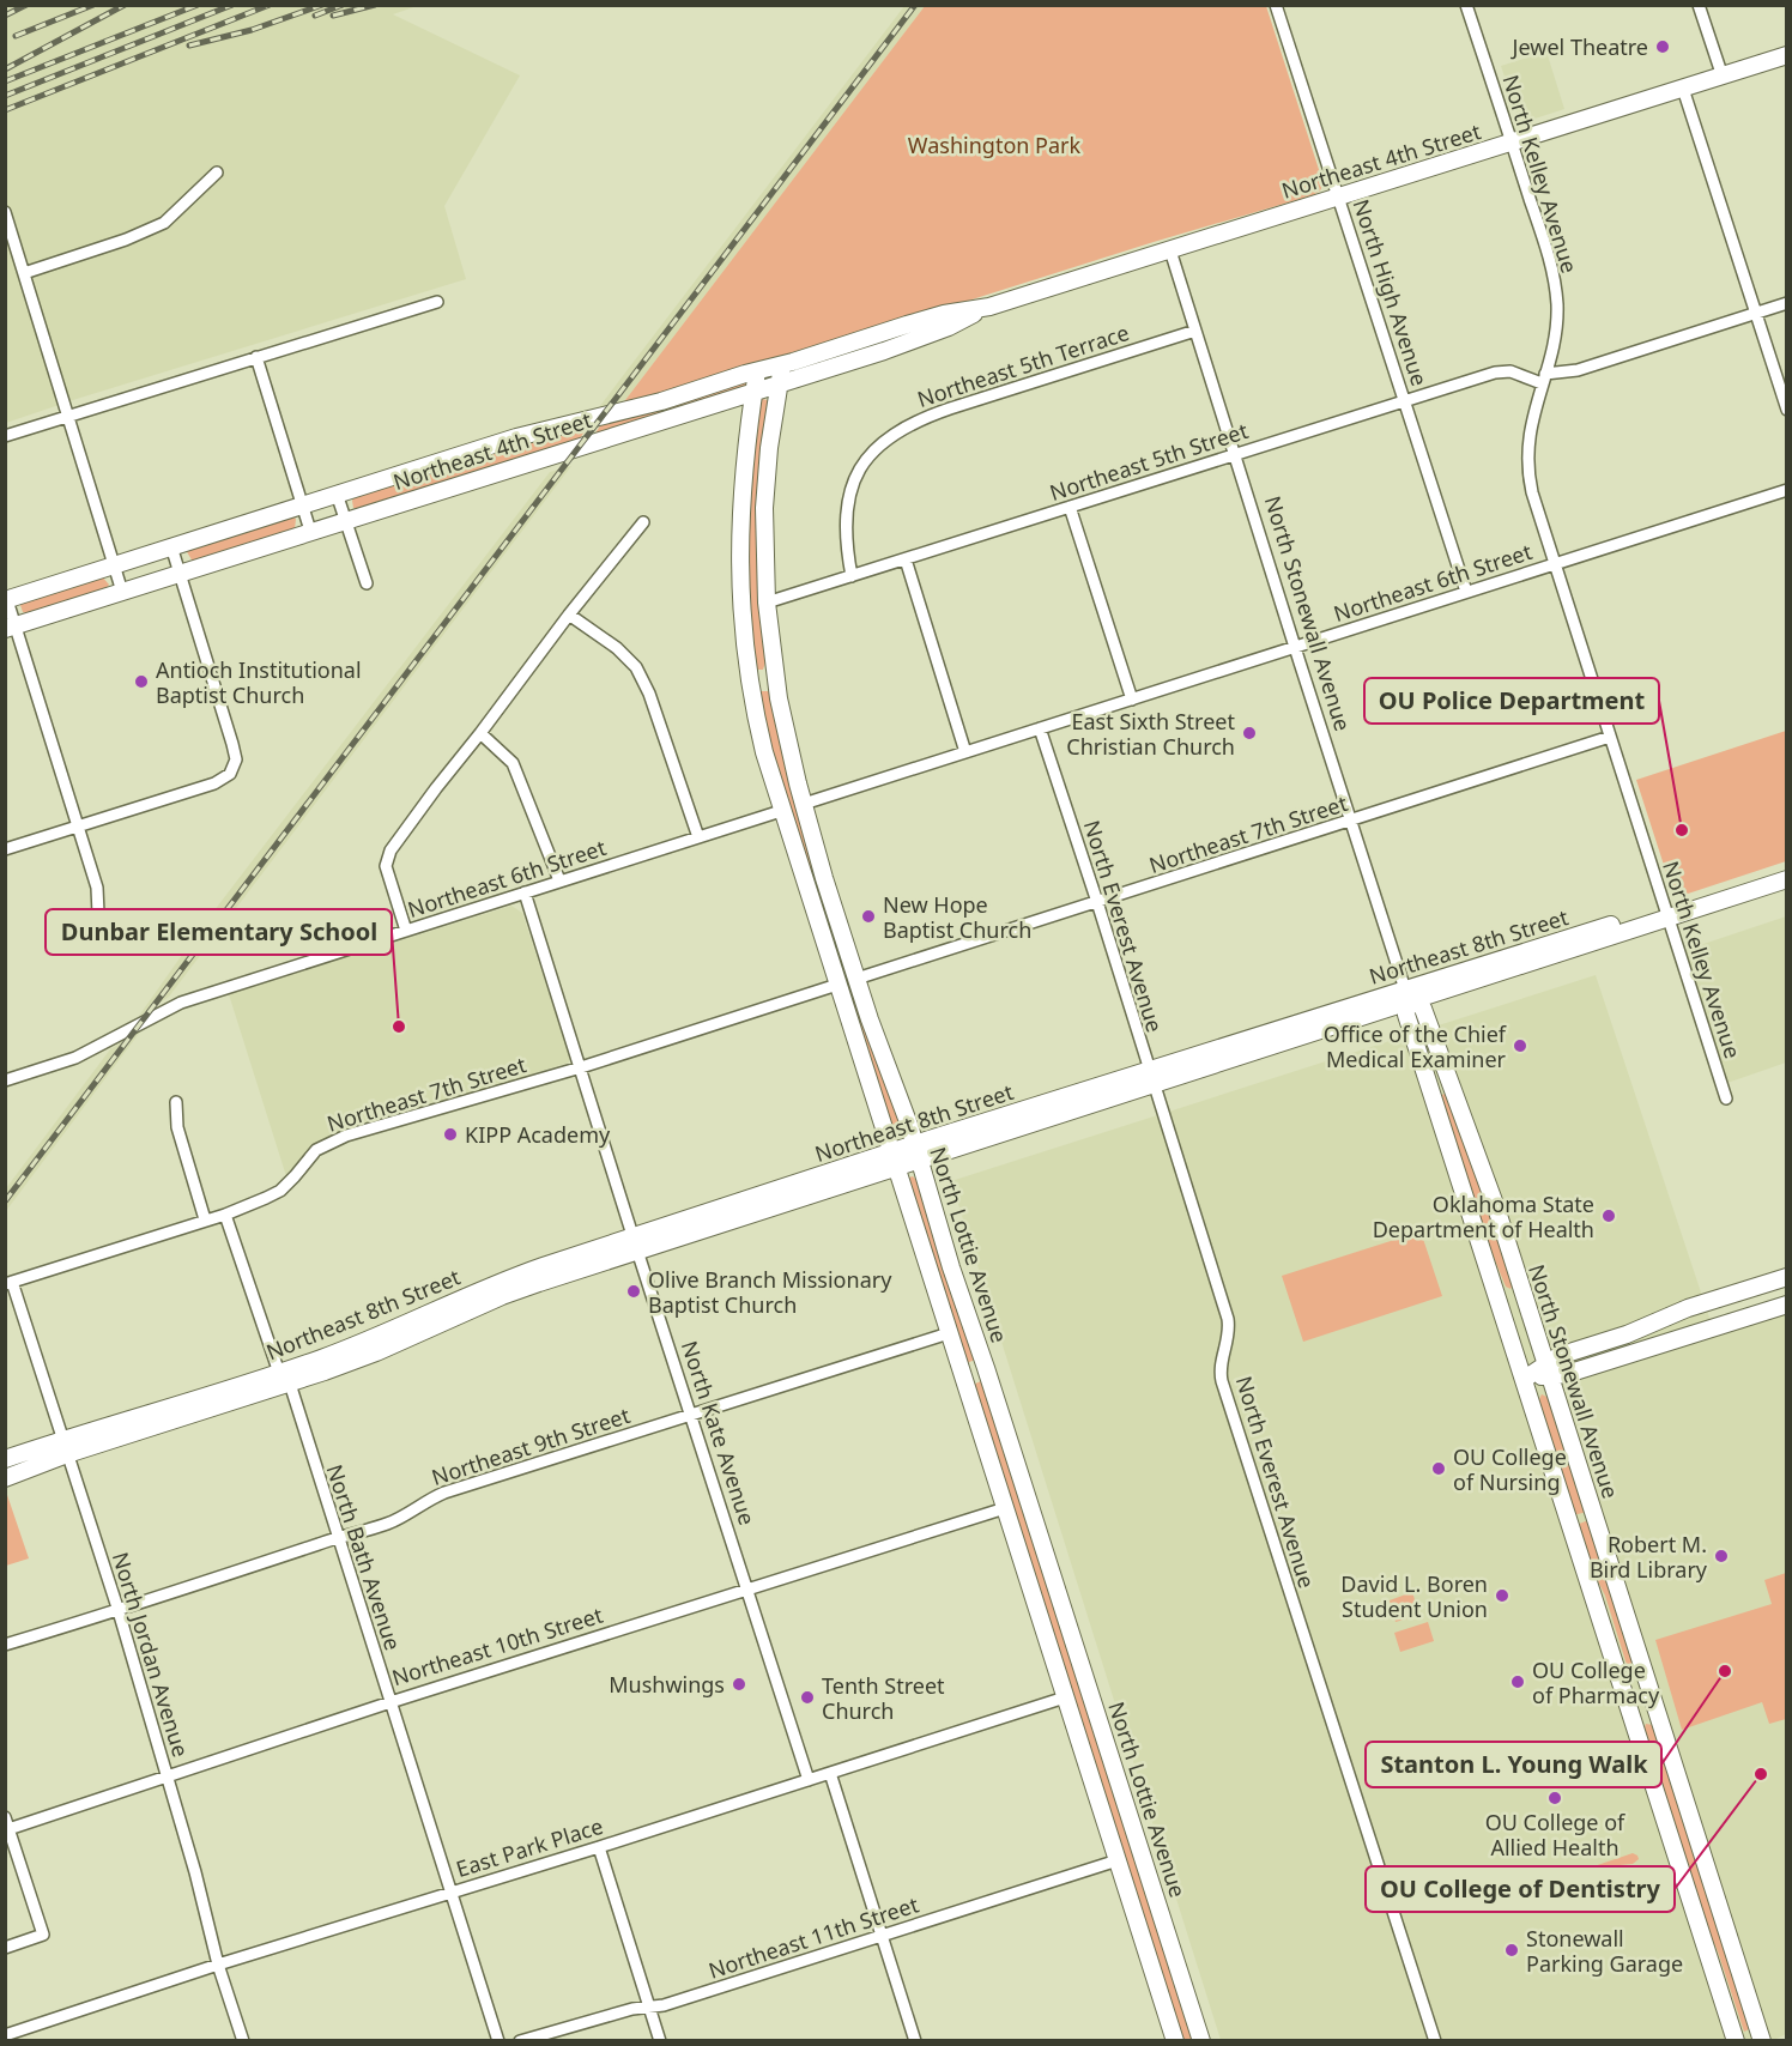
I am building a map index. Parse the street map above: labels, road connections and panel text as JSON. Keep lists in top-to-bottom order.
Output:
{
  "streets": {
    "main road": [
      "Northeast 4th Street",
      "North Stonewall Avenue",
      "Northeast 8th Street",
      "North Lottie Avenue"
    ],
    "street": [
      "North Kelley Avenue",
      "North High Avenue",
      "Northeast 5th Terrace",
      "Northeast 5th Street",
      "Northeast 6th Street",
      "Northeast 7th Street",
      "North Everest Avenue",
      "North Kate Avenue",
      "Northeast 9th Street",
      "North Bath Avenue",
      "Northeast 10th Street",
      "North Jordan Avenue",
      "East Park Place",
      "Northeast 11th Street"
    ]
  },
  "crossings": [
    ["Northeast 4th Street", "North Kelley Avenue"],
    ["Northeast 4th Street", "North High Avenue"],
    ["Northeast 4th Street", "North Stonewall Avenue"],
    ["Northeast 4th Street", "North Lottie Avenue"],
    ["North Kelley Avenue", "Northeast 5th Street"],
    ["North Kelley Avenue", "Northeast 6th Street"],
    ["North Kelley Avenue", "Northeast 7th Street"],
    ["North Kelley Avenue", "Northeast 8th Street"],
    ["North High Avenue", "Northeast 5th Street"],
    ["North High Avenue", "Northeast 6th Street"],
    ["Northeast 5th Terrace", "Northeast 5th Street"],
    ["Northeast 5th Terrace", "North Stonewall Avenue"],
    ["Northeast 5th Street", "North Stonewall Avenue"],
    ["Northeast 5th Street", "North Lottie Avenue"],
    ["Northeast 6th Street", "North Stonewall Avenue"],
    ["Northeast 6th Street", "North Everest Avenue"],
    ["Northeast 6th Street", "North Lottie Avenue"],
    ["Northeast 6th Street", "North Kate Avenue"],
    ["North Stonewall Avenue", "Northeast 7th Street"],
    ["North Stonewall Avenue", "Northeast 8th Street"],
    ["Northeast 7th Street", "North Everest Avenue"],
    ["Northeast 7th Street", "North Lottie Avenue"],
    ["Northeast 7th Street", "North Kate Avenue"],
    ["Northeast 7th Street", "North Bath Avenue"],
    ["Northeast 7th Street", "North Jordan Avenue"],
    ["North Everest Avenue", "Northeast 8th Street"],
    ["Northeast 8th Street", "North Lottie Avenue"],
    ["Northeast 8th Street", "North Kate Avenue"],
    ["Northeast 8th Street", "North Bath Avenue"],
    ["Northeast 8th Street", "North Jordan Avenue"],
    ["North Kate Avenue", "Northeast 9th Street"],
    ["North Kate Avenue", "Northeast 10th Street"],
    ["North Kate Avenue", "East Park Place"],
    ["Northeast 9th Street", "North Bath Avenue"],
    ["Northeast 9th Street", "North Jordan Avenue"],
    ["North Bath Avenue", "Northeast 10th Street"],
    ["North Bath Avenue", "East Park Place"],
    ["Northeast 10th Street", "North Jordan Avenue"],
    ["North Jordan Avenue", "East Park Place"]
  ],
  "parks": ["Washington Park"],
  "places": [
    "Jewel Theatre",
    "Antioch Institutional Baptist Church",
    "East Sixth Street Christian Church",
    "OU Police Department",
    "New Hope Baptist Church",
    "Dunbar Elementary School",
    "Office of the Chief Medical Examiner",
    "KIPP Academy",
    "Oklahoma State Department of Health",
    "Olive Branch Missionary Baptist Church",
    "OU College of Nursing",
    "Robert M. Bird Library",
    "David L. Boren Student Union",
    "Stanton L. Young Walk",
    "OU College of Pharmacy",
    "Mushwings",
    "Tenth Street Church",
    "OU College of Dentistry",
    "OU College of Allied Health",
    "Stonewall Parking Garage"
  ]
}
